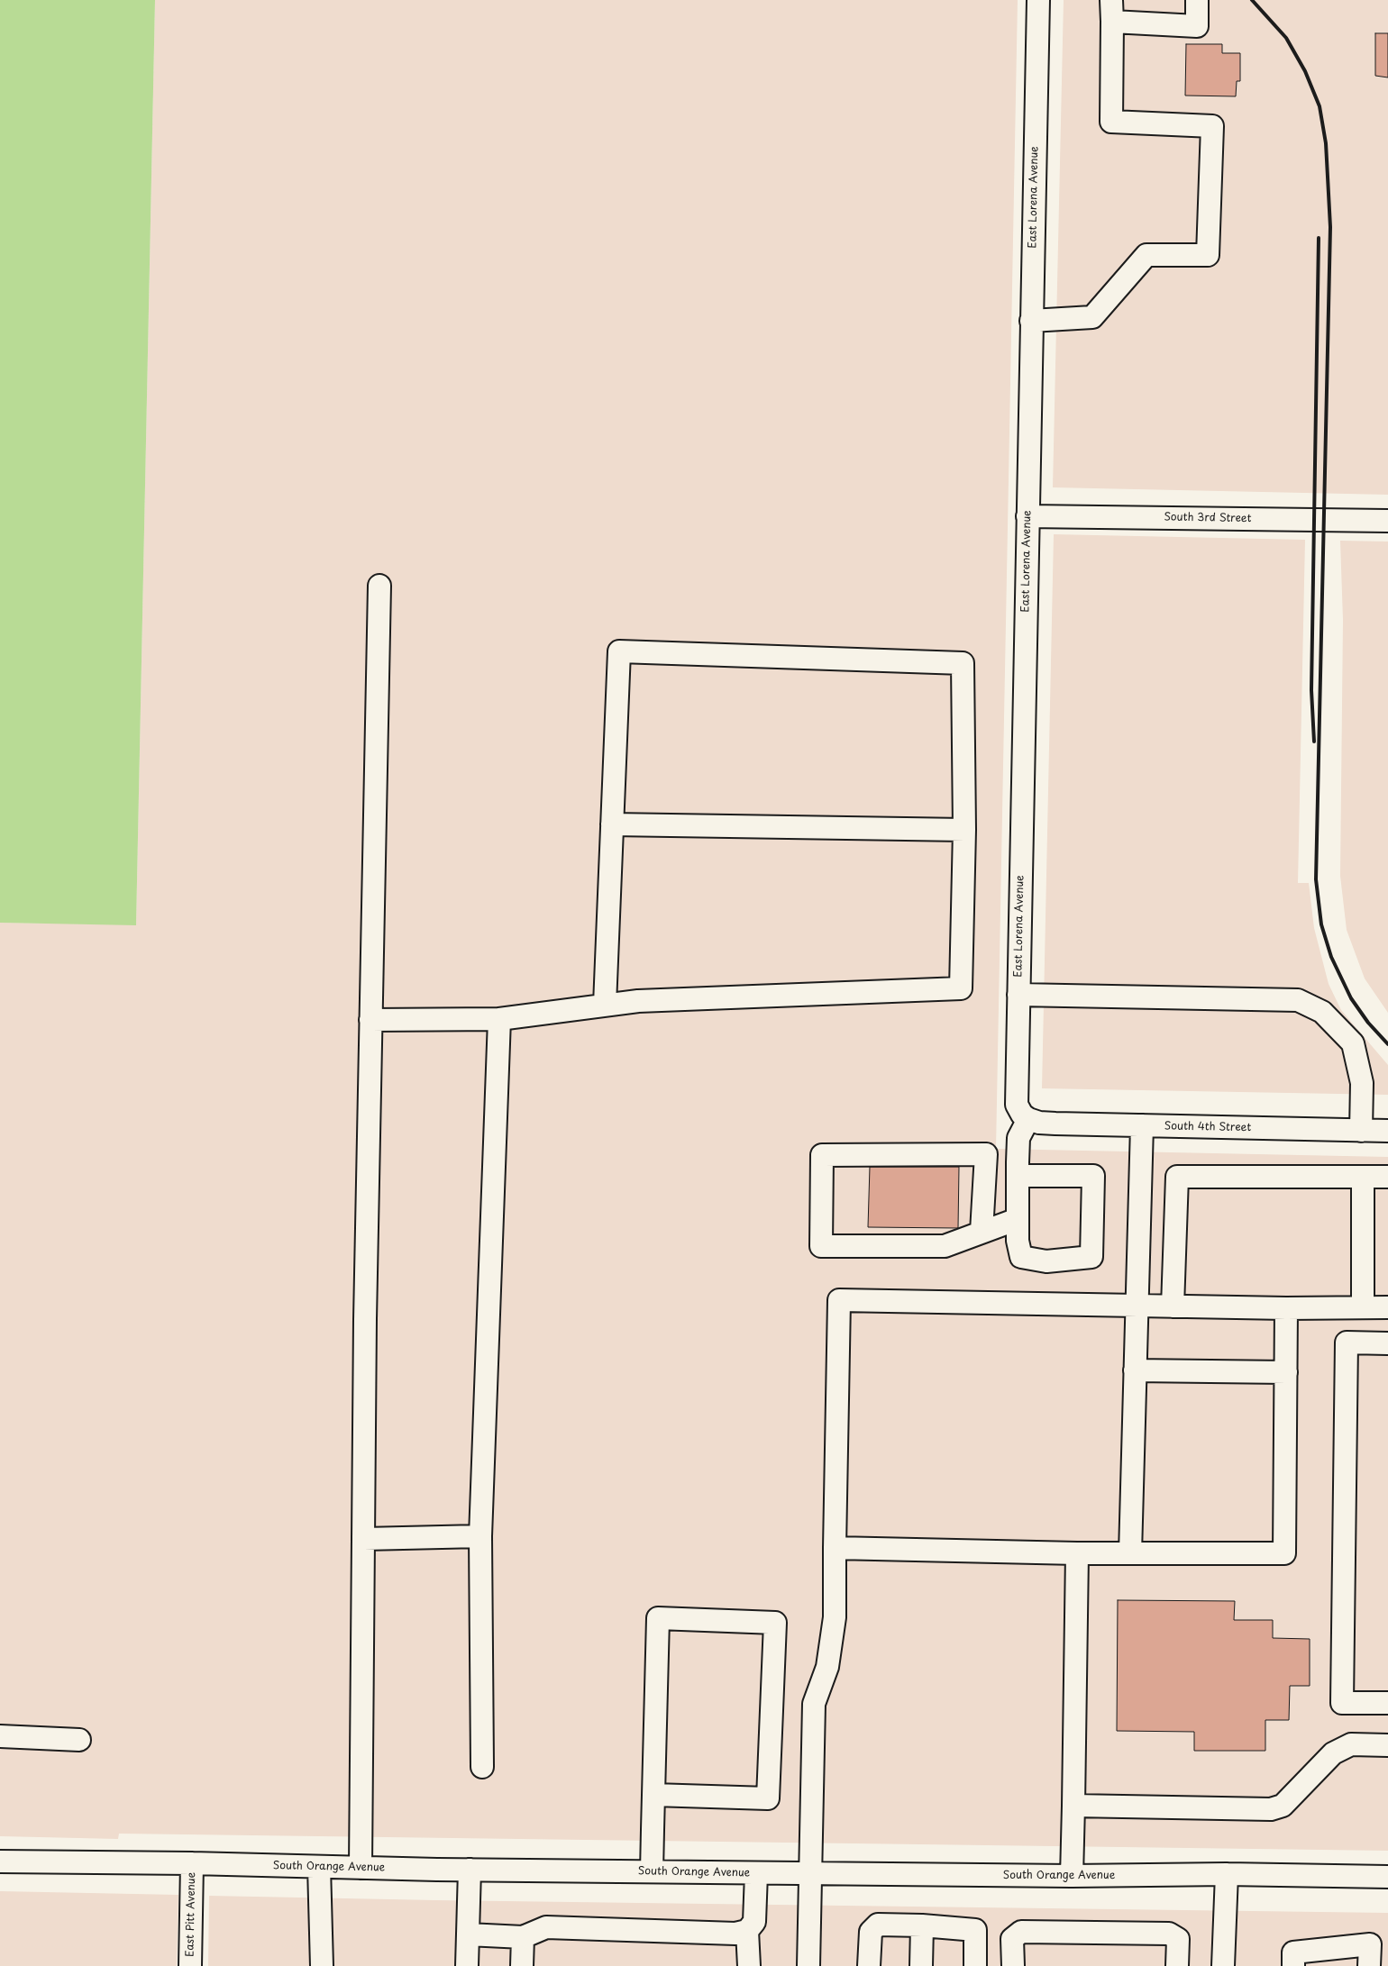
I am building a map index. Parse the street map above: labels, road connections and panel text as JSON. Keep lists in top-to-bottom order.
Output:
{
  "streets": {
    "street": [
      "East Lorena Avenue",
      "South 3rd Street",
      "South 4th Street",
      "South Orange Avenue",
      "East Pitt Avenue"
    ]
  },
  "crossings": [
    ["East Lorena Avenue", "South 3rd Street"],
    ["East Lorena Avenue", "South 4th Street"],
    ["South Orange Avenue", "East Pitt Avenue"]
  ]
}
